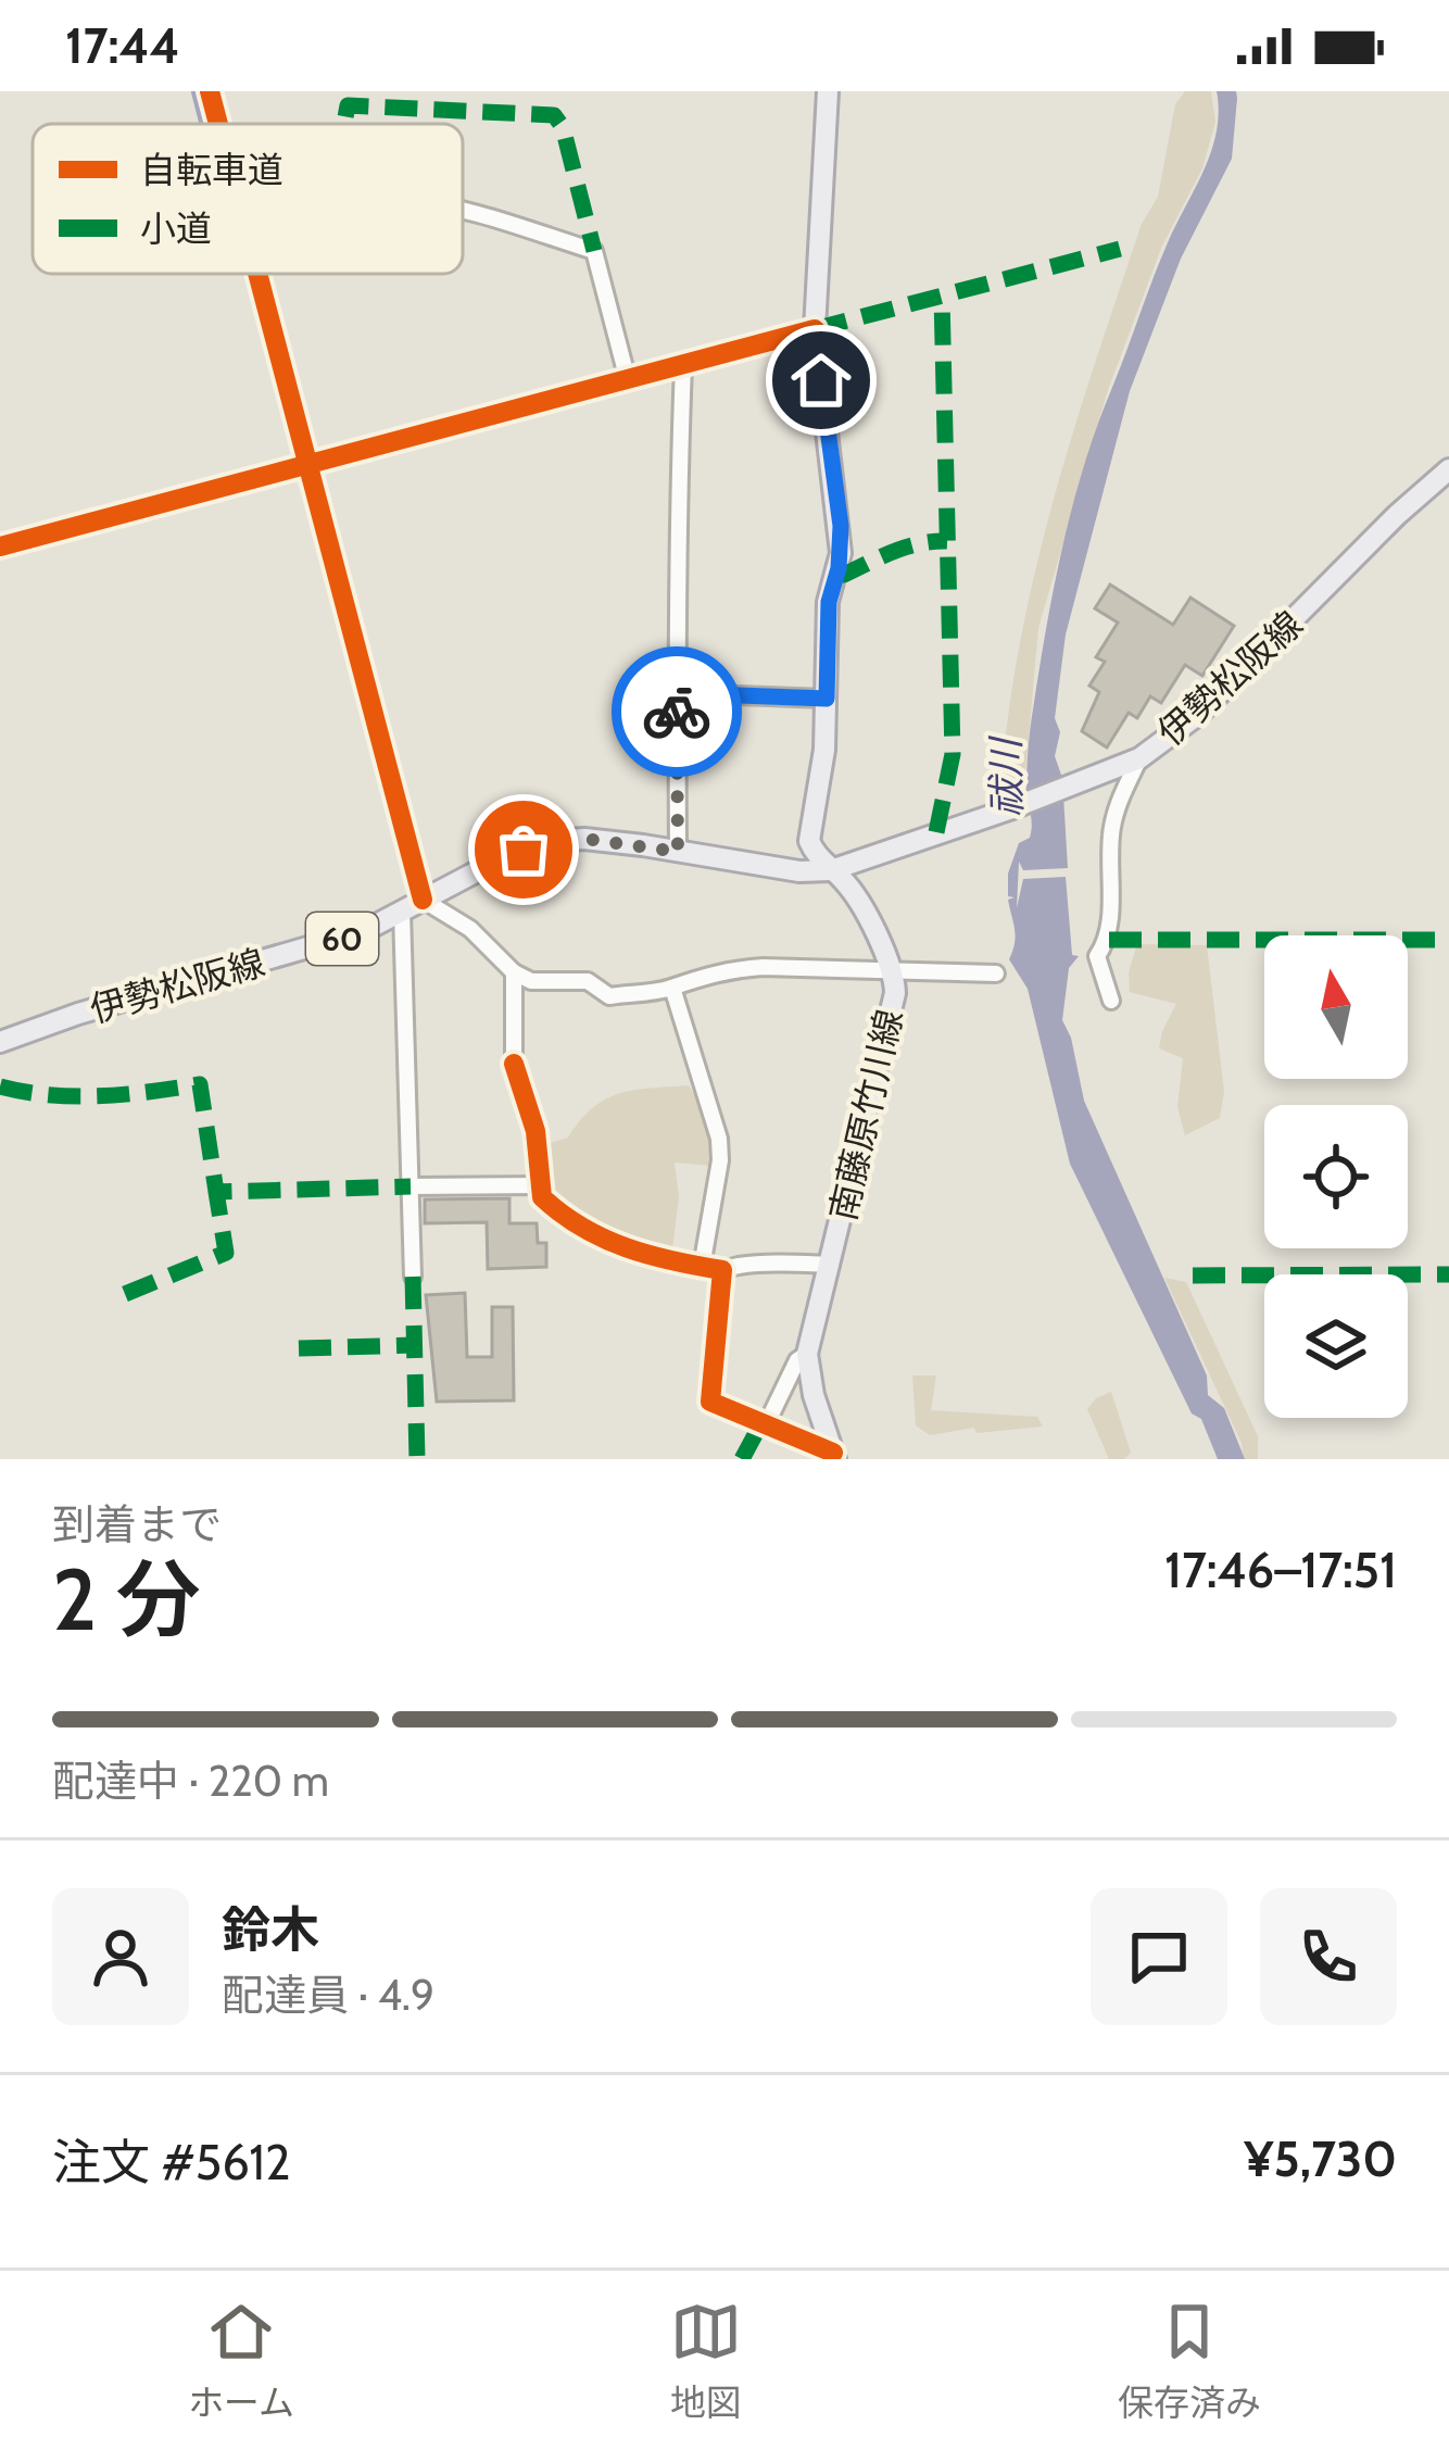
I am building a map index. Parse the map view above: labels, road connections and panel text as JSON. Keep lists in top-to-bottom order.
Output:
{
  "streets": {
    "main road": ["伊勢松阪線", "60", "南藤原竹川線"]
  },
  "crossings": [
    ["伊勢松阪線", "南藤原竹川線"]
  ],
  "water": ["祓川"],
  "legend": ["自転車道", "小道"],
  "north": "top",
  "page": {
    "status": "17:44",
    "heading": ["2 分", "到着まで", "17:46–17:51"],
    "panel": [
      "鈴木",
      "配達員 · 4.9",
      "注文 #5612",
      "¥5,730"
    ],
    "bar": "配達中 · 220 m",
    "tabs": ["ホーム", "地図", "保存済み"]
  }
}
